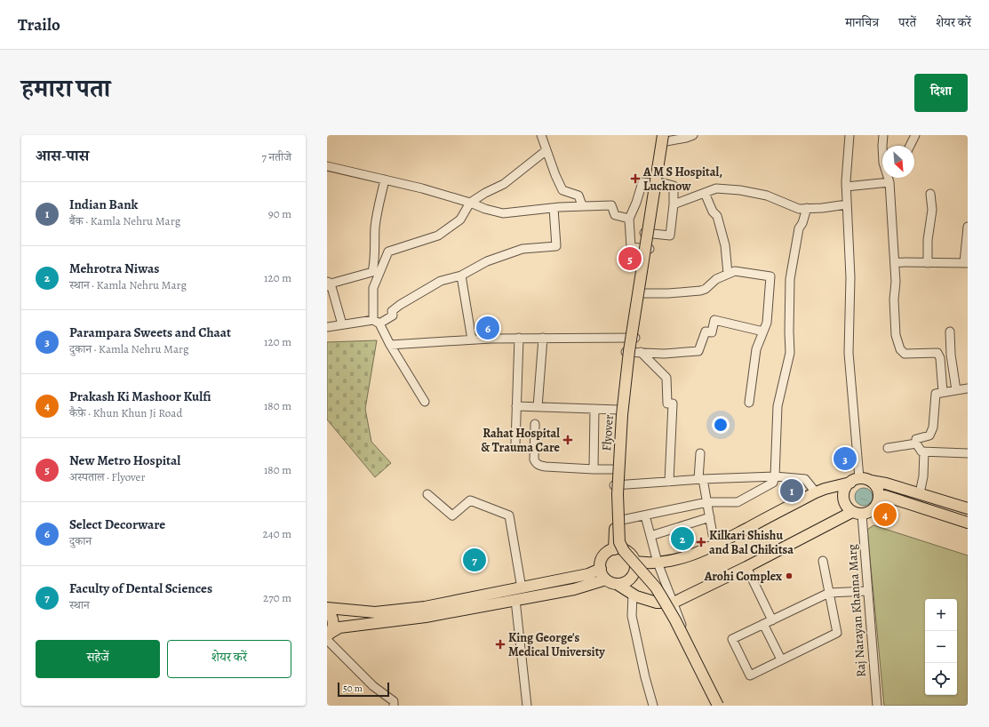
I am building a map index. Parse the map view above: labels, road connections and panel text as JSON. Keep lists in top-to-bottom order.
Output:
{
  "streets": {
    "main road": ["Flyover"],
    "street": ["Raj Narayan Khanna Marg"]
  },
  "places": {
    "health": [
      "A M S Hospital, Lucknow",
      "Rahat Hospital & Trauma Care",
      "Kilkari Shishu and Bal Chikitsa",
      "King George's Medical University"
    ],
    "other": ["Arohi Complex"]
  },
  "scale_bar": "50 m",
  "north": "bottom right",
  "page": {
    "header": "Trailo",
    "nav": ["मानचित्र", "परतें", "शेयर करें"],
    "title": "हमारा पता",
    "buttons": [
      "दिशा",
      ["सहेजें", "शेयर करें"]
    ],
    "heading": ["आस-पास", "7 नतीजे"],
    "list": [
      {
        "mark": "1",
        "name": "Indian Bank",
        "note": "बैंक · Kamla Nehru Marg",
        "value": "90 m"
      },
      {
        "mark": "2",
        "name": "Mehrotra Niwas",
        "note": "स्थान · Kamla Nehru Marg",
        "value": "120 m"
      },
      {
        "mark": "3",
        "name": "Parampara Sweets and Chaat",
        "note": "दुकान · Kamla Nehru Marg",
        "value": "120 m"
      },
      {
        "mark": "4",
        "name": "Prakash Ki Mashoor Kulfi",
        "note": "कैफ़े · Khun Khun Ji Road",
        "value": "180 m"
      },
      {
        "mark": "5",
        "name": "New Metro Hospital",
        "note": "अस्पताल · Flyover",
        "value": "180 m"
      },
      {
        "mark": "6",
        "name": "Select Decorware",
        "note": "दुकान",
        "value": "240 m"
      },
      {
        "mark": "7",
        "name": "Faculty of Dental Sciences",
        "note": "स्थान",
        "value": "270 m"
      }
    ],
    "pins": [
      "5",
      "6",
      "3",
      "1",
      "4",
      "2",
      "7"
    ],
    "map_buttons": ["+", "−"],
    "scale": "50 m"
  }
}
